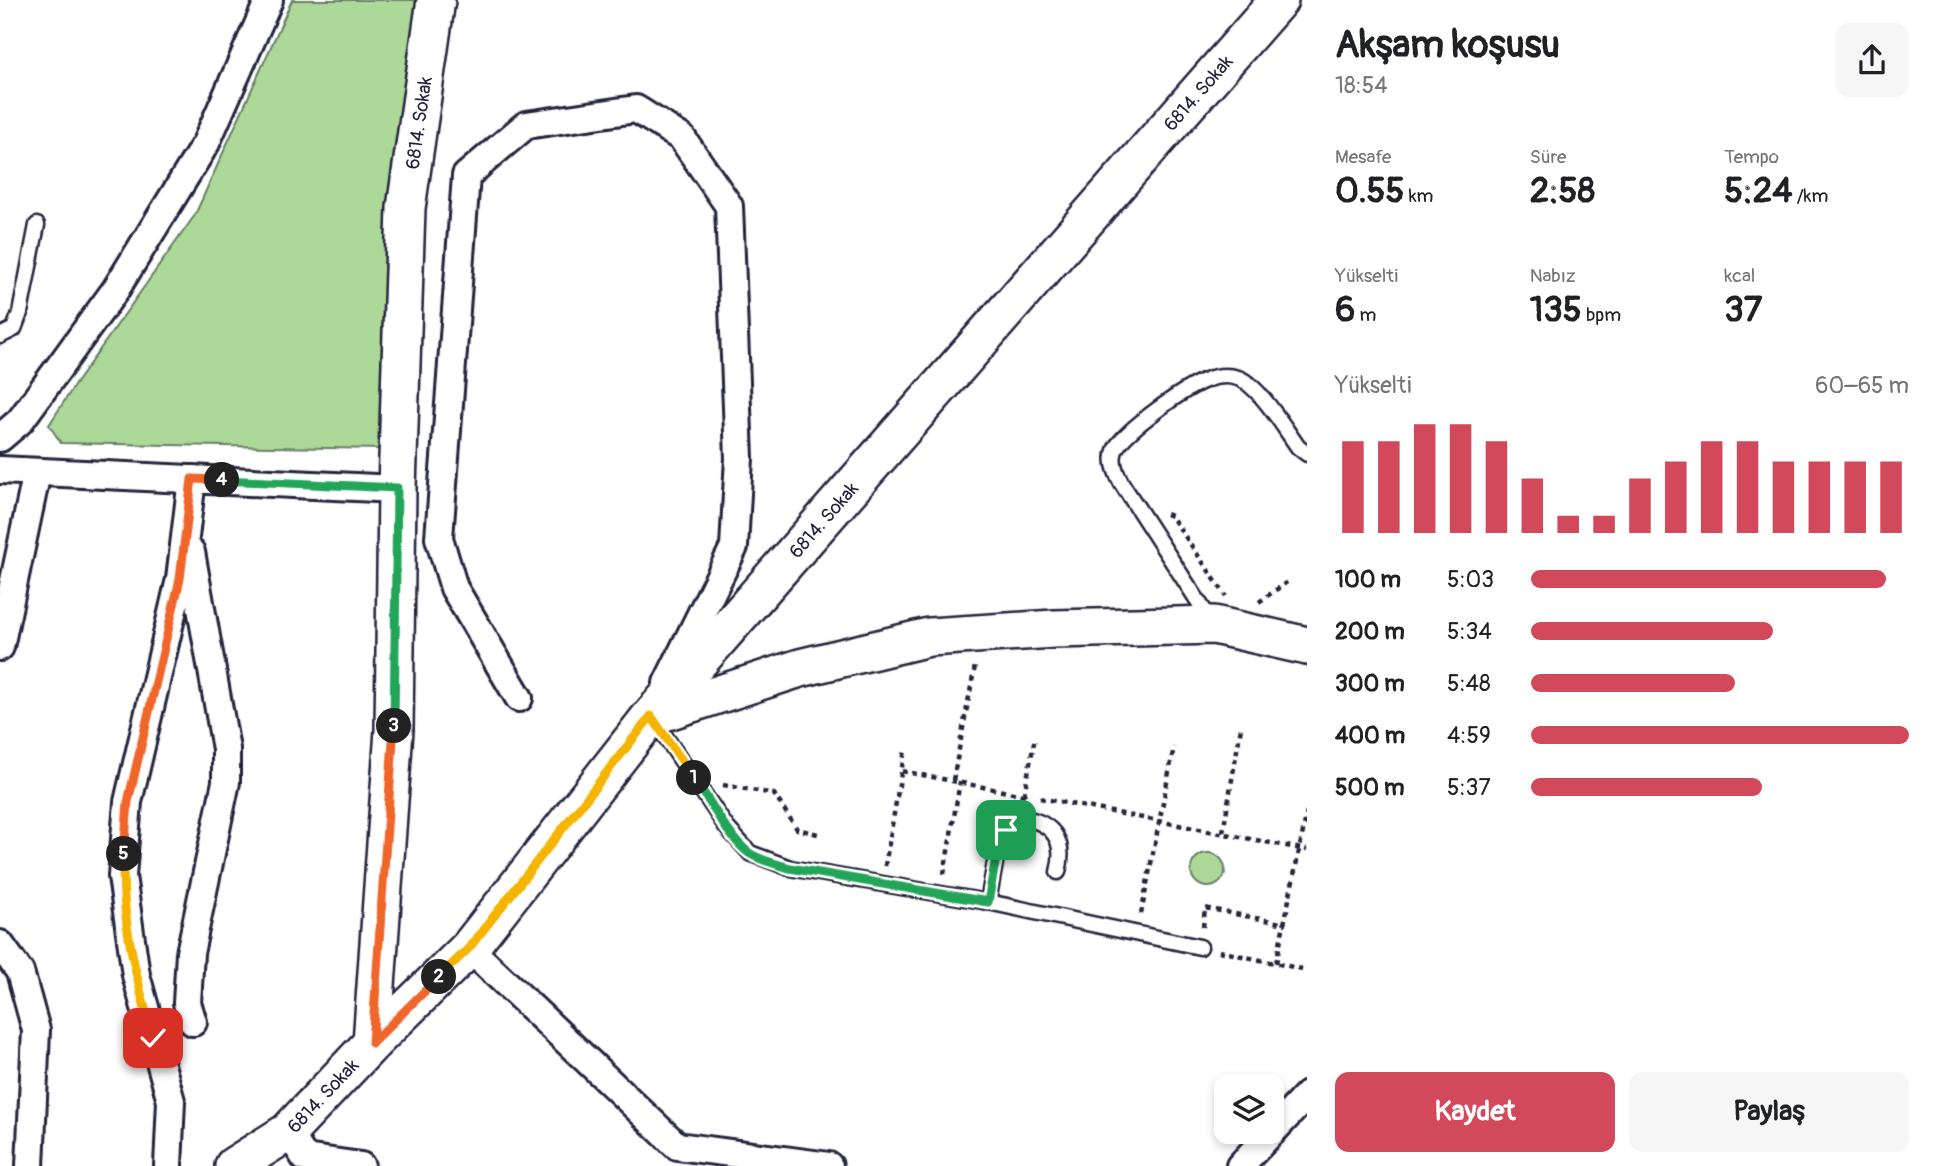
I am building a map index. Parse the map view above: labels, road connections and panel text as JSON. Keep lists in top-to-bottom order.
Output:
{
  "streets": {
    "street": ["6814. Sokak"]
  },
  "page": {
    "heading": ["Akşam koşusu", "18:54"],
    "stats": [
      ["Mesafe", "0.55 km"],
      ["Süre", "2:58"],
      ["Tempo", "5:24 /km"],
      ["Yükselti", "6 m"],
      ["Nabız", "135 bpm"],
      ["kcal", "37"]
    ],
    "chart": ["Yükselti", "60–65 m"],
    "pins": [
      "4",
      "3",
      "1",
      "5",
      "2"
    ],
    "list": [
      {
        "name": "100 m",
        "note": "5:03"
      },
      {
        "name": "200 m",
        "note": "5:34"
      },
      {
        "name": "300 m",
        "note": "5:48"
      },
      {
        "name": "400 m",
        "note": "4:59"
      },
      {
        "name": "500 m",
        "note": "5:37"
      }
    ],
    "buttons": ["Kaydet", "Paylaş"]
  }
}
